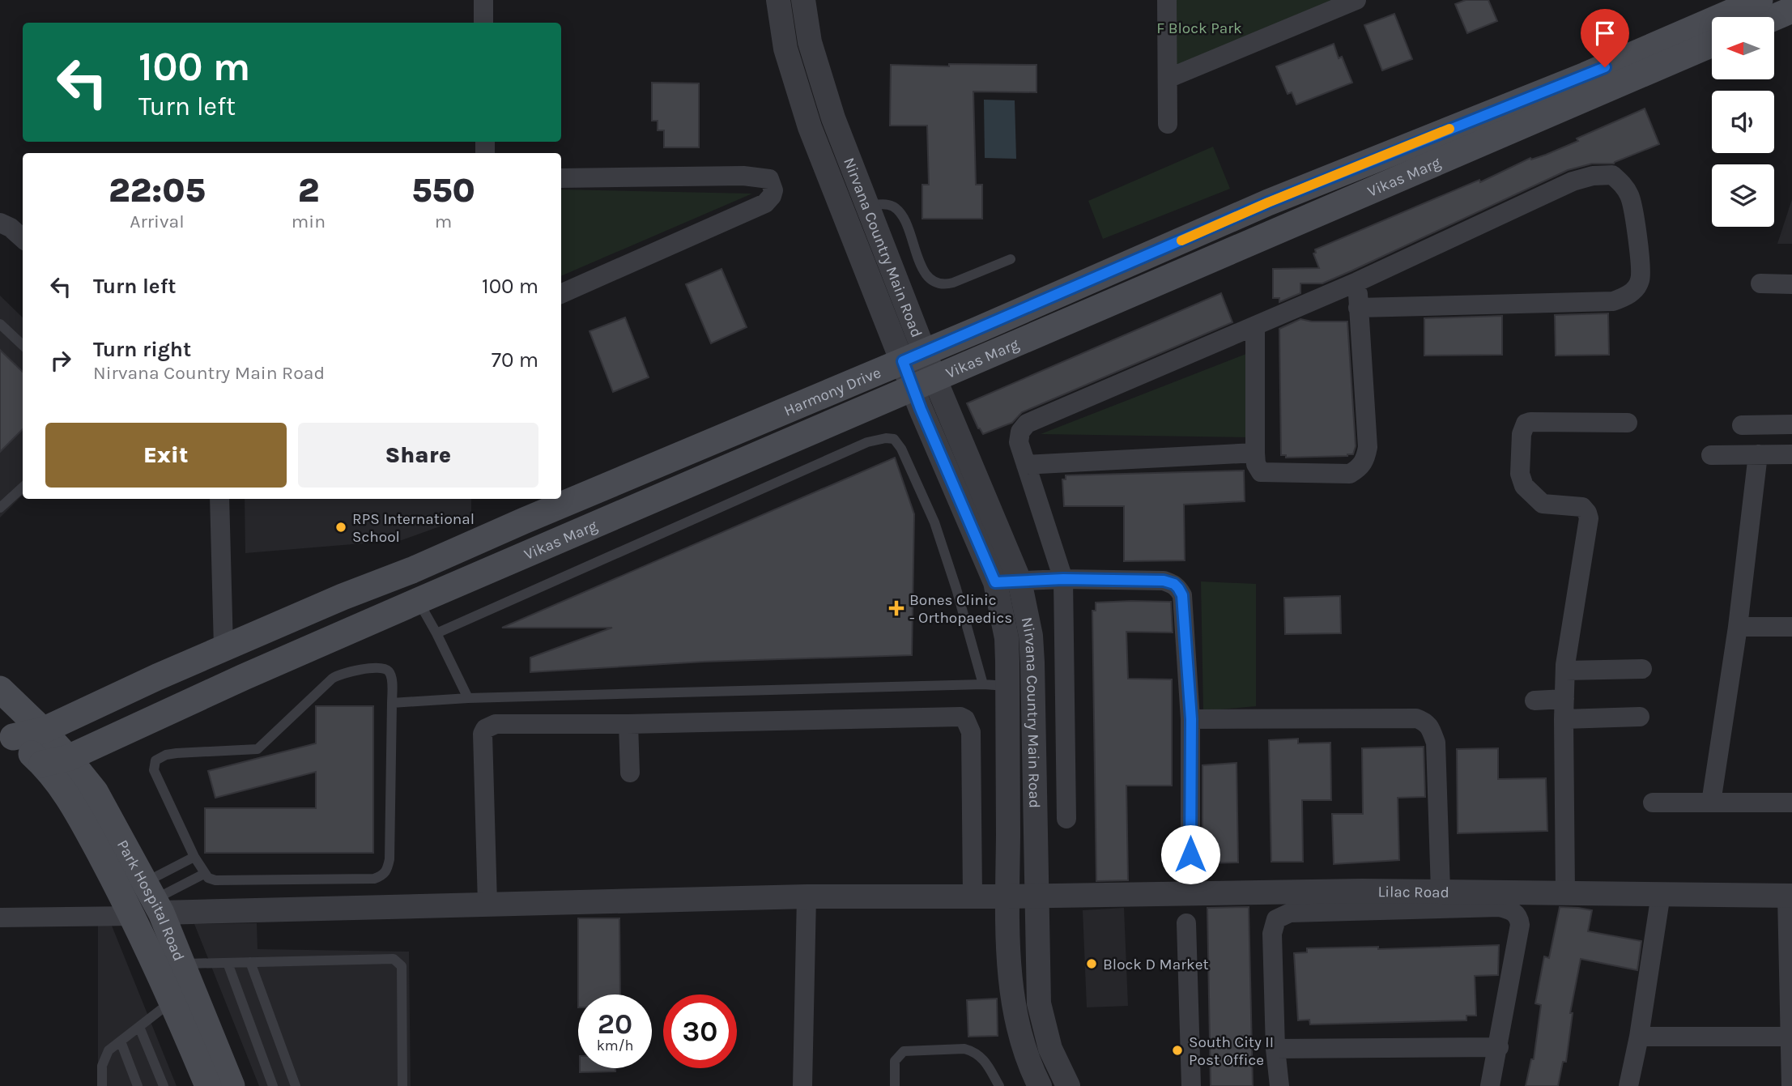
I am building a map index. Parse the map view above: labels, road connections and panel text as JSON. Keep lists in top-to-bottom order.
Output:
{
  "streets": {
    "main road": ["Vikas Marg", "Harmony Drive", "Park Hospital Road"],
    "street": ["Nirvana Country Main Road", "Lilac Road"]
  },
  "crossings": [
    ["Vikas Marg", "Nirvana Country Main Road"],
    ["Vikas Marg", "Park Hospital Road"],
    ["Nirvana Country Main Road", "Harmony Drive"],
    ["Nirvana Country Main Road", "Lilac Road"],
    ["Harmony Drive", "Park Hospital Road"],
    ["Lilac Road", "Park Hospital Road"]
  ],
  "parks": ["F Block Park"],
  "places": {
    "other": ["RPS International School", "Block D Market", "South City II Post Office"],
    "health": ["Bones Clinic - Orthopaedics"]
  },
  "north": "left",
  "page": {
    "turn": ["100 m", "Turn left"],
    "eta": [
      "22:05",
      "Arrival",
      "2",
      "min",
      "550",
      "m"
    ],
    "list": [
      {
        "name": "Turn left",
        "value": "100 m"
      },
      {
        "name": "Turn right",
        "note": "Nirvana Country Main Road",
        "value": "70 m"
      }
    ],
    "buttons": ["Exit", "Share"],
    "speed": "20 km/h",
    "limit": "30"
  }
}
